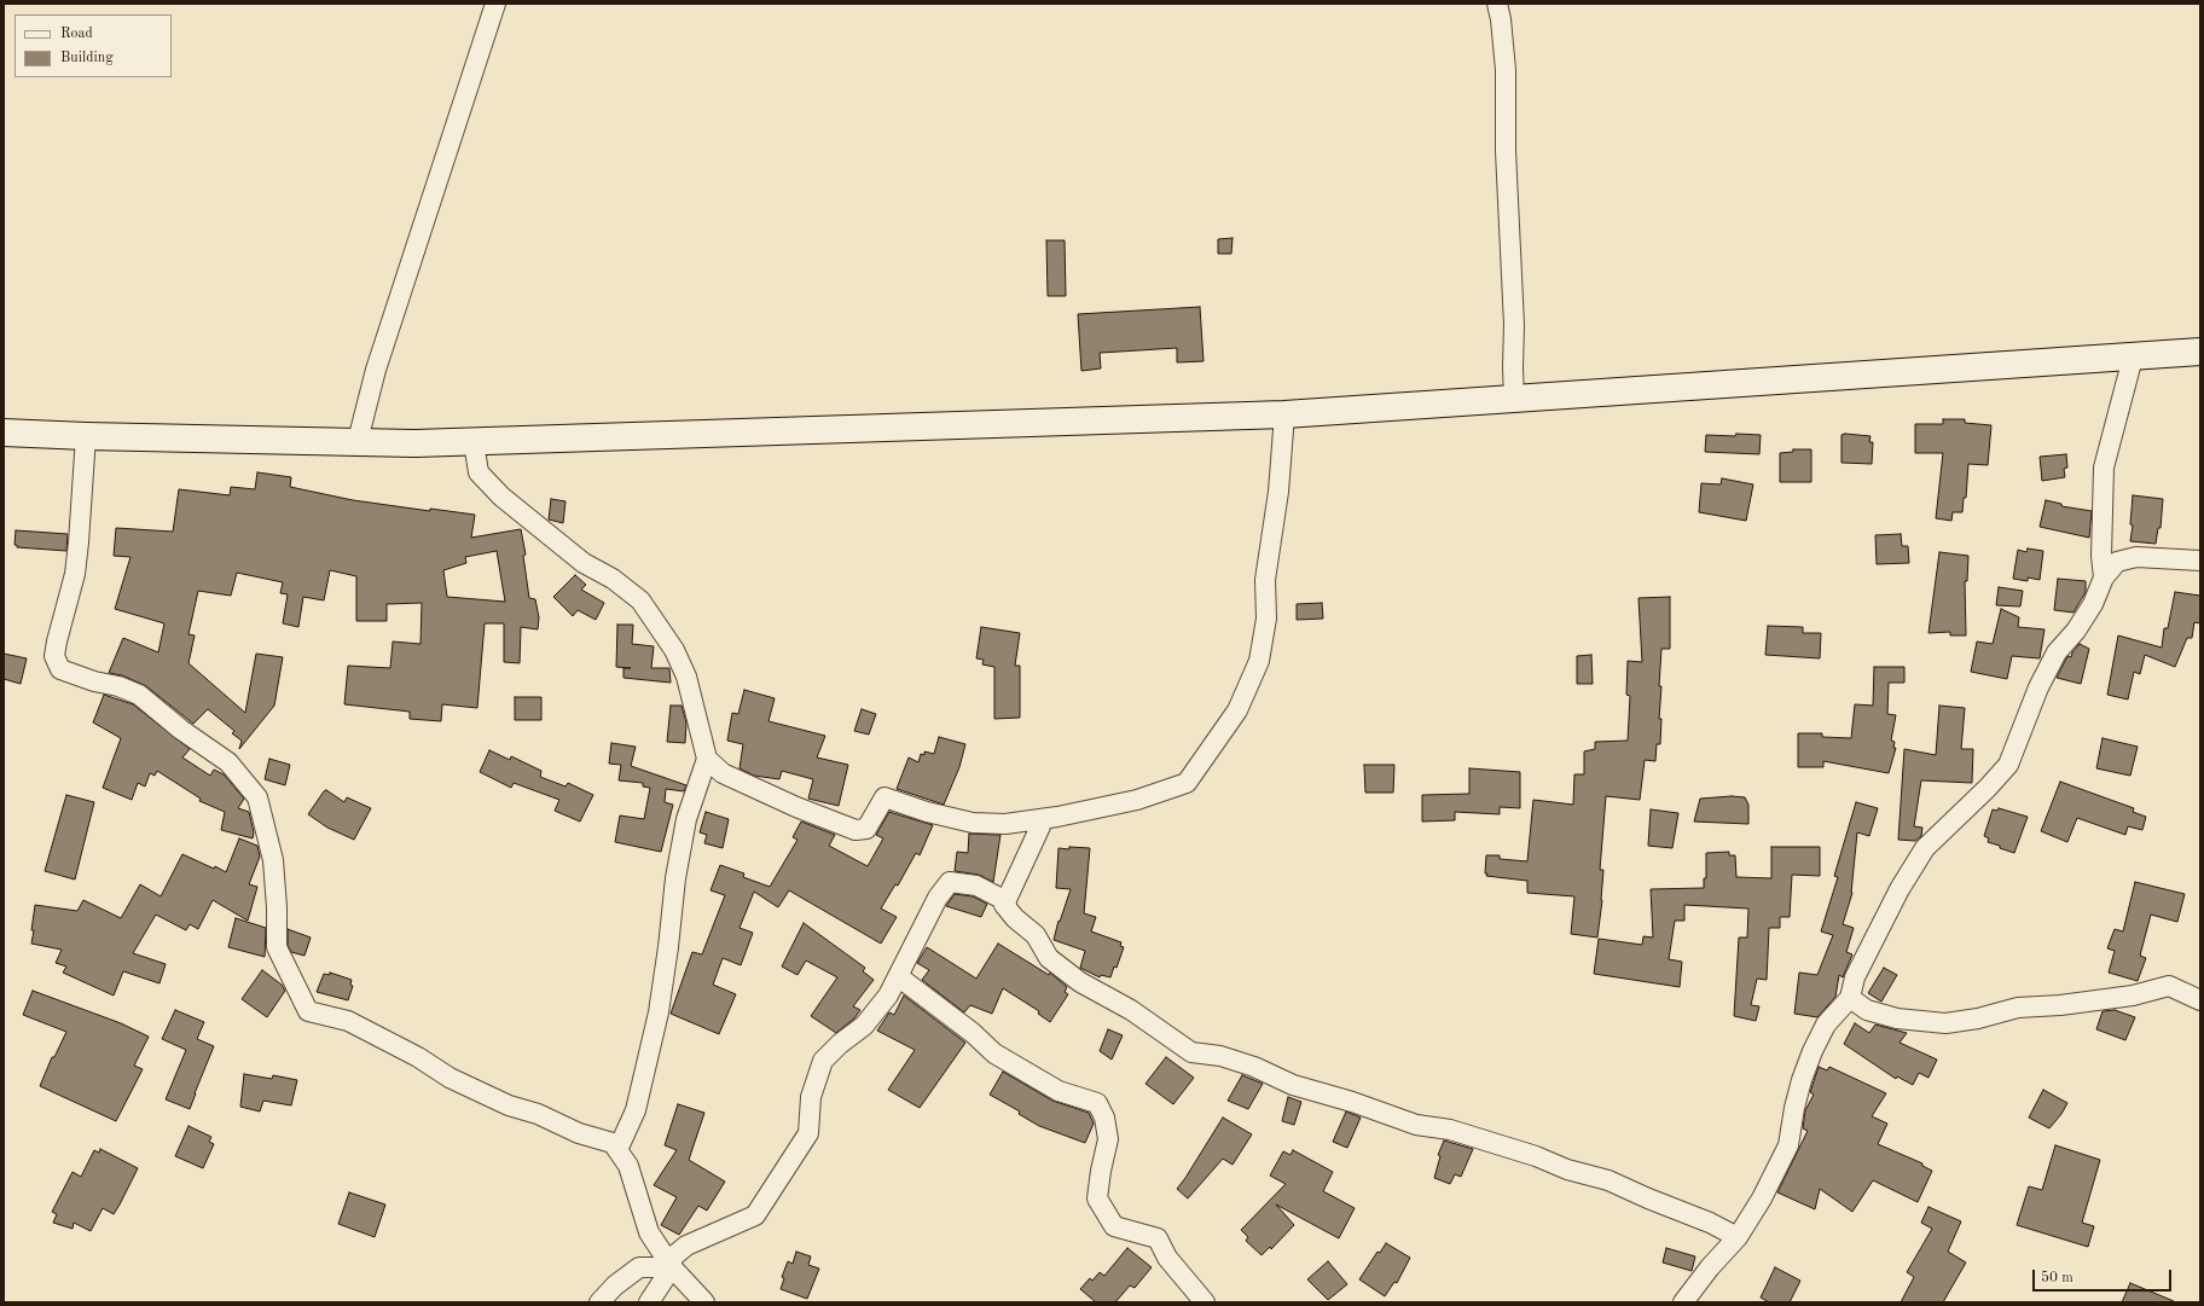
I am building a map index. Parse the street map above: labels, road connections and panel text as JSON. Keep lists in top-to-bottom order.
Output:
{
  "legend": ["Road", "Building"],
  "scale_bar": "50 m"
}
